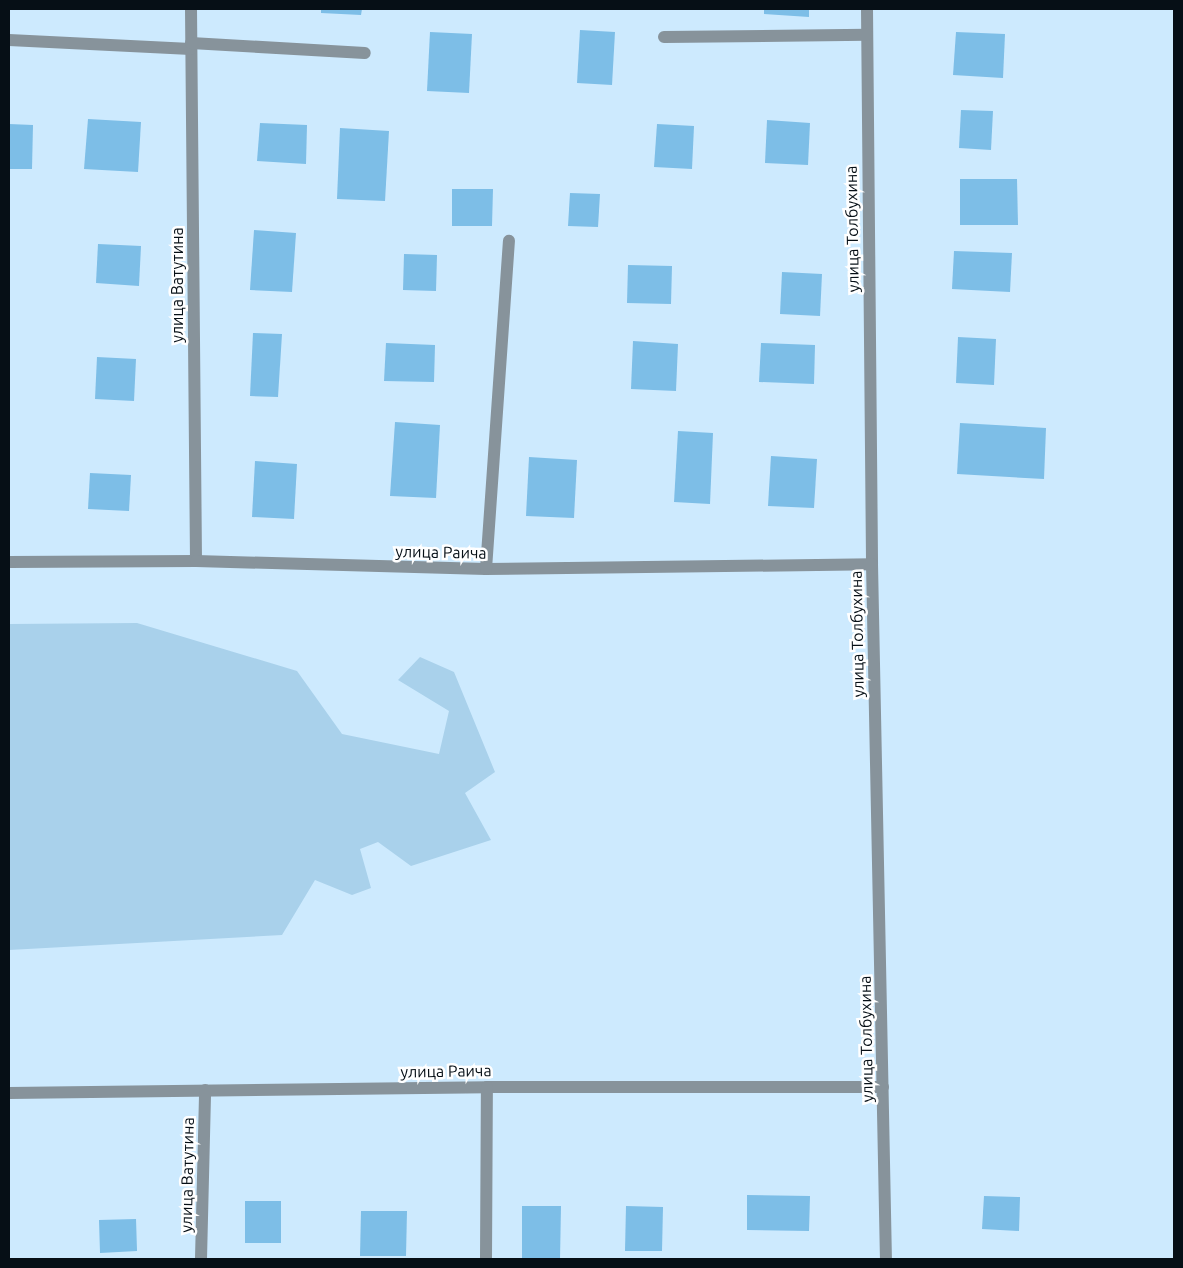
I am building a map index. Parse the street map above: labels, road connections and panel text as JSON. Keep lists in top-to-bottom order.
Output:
{
  "streets": {
    "street": ["улица Толбухина", "улица Ватутина", "улица Раича"]
  },
  "crossings": [
    ["улица Толбухина", "улица Раича"],
    ["улица Ватутина", "улица Раича"]
  ]
}
